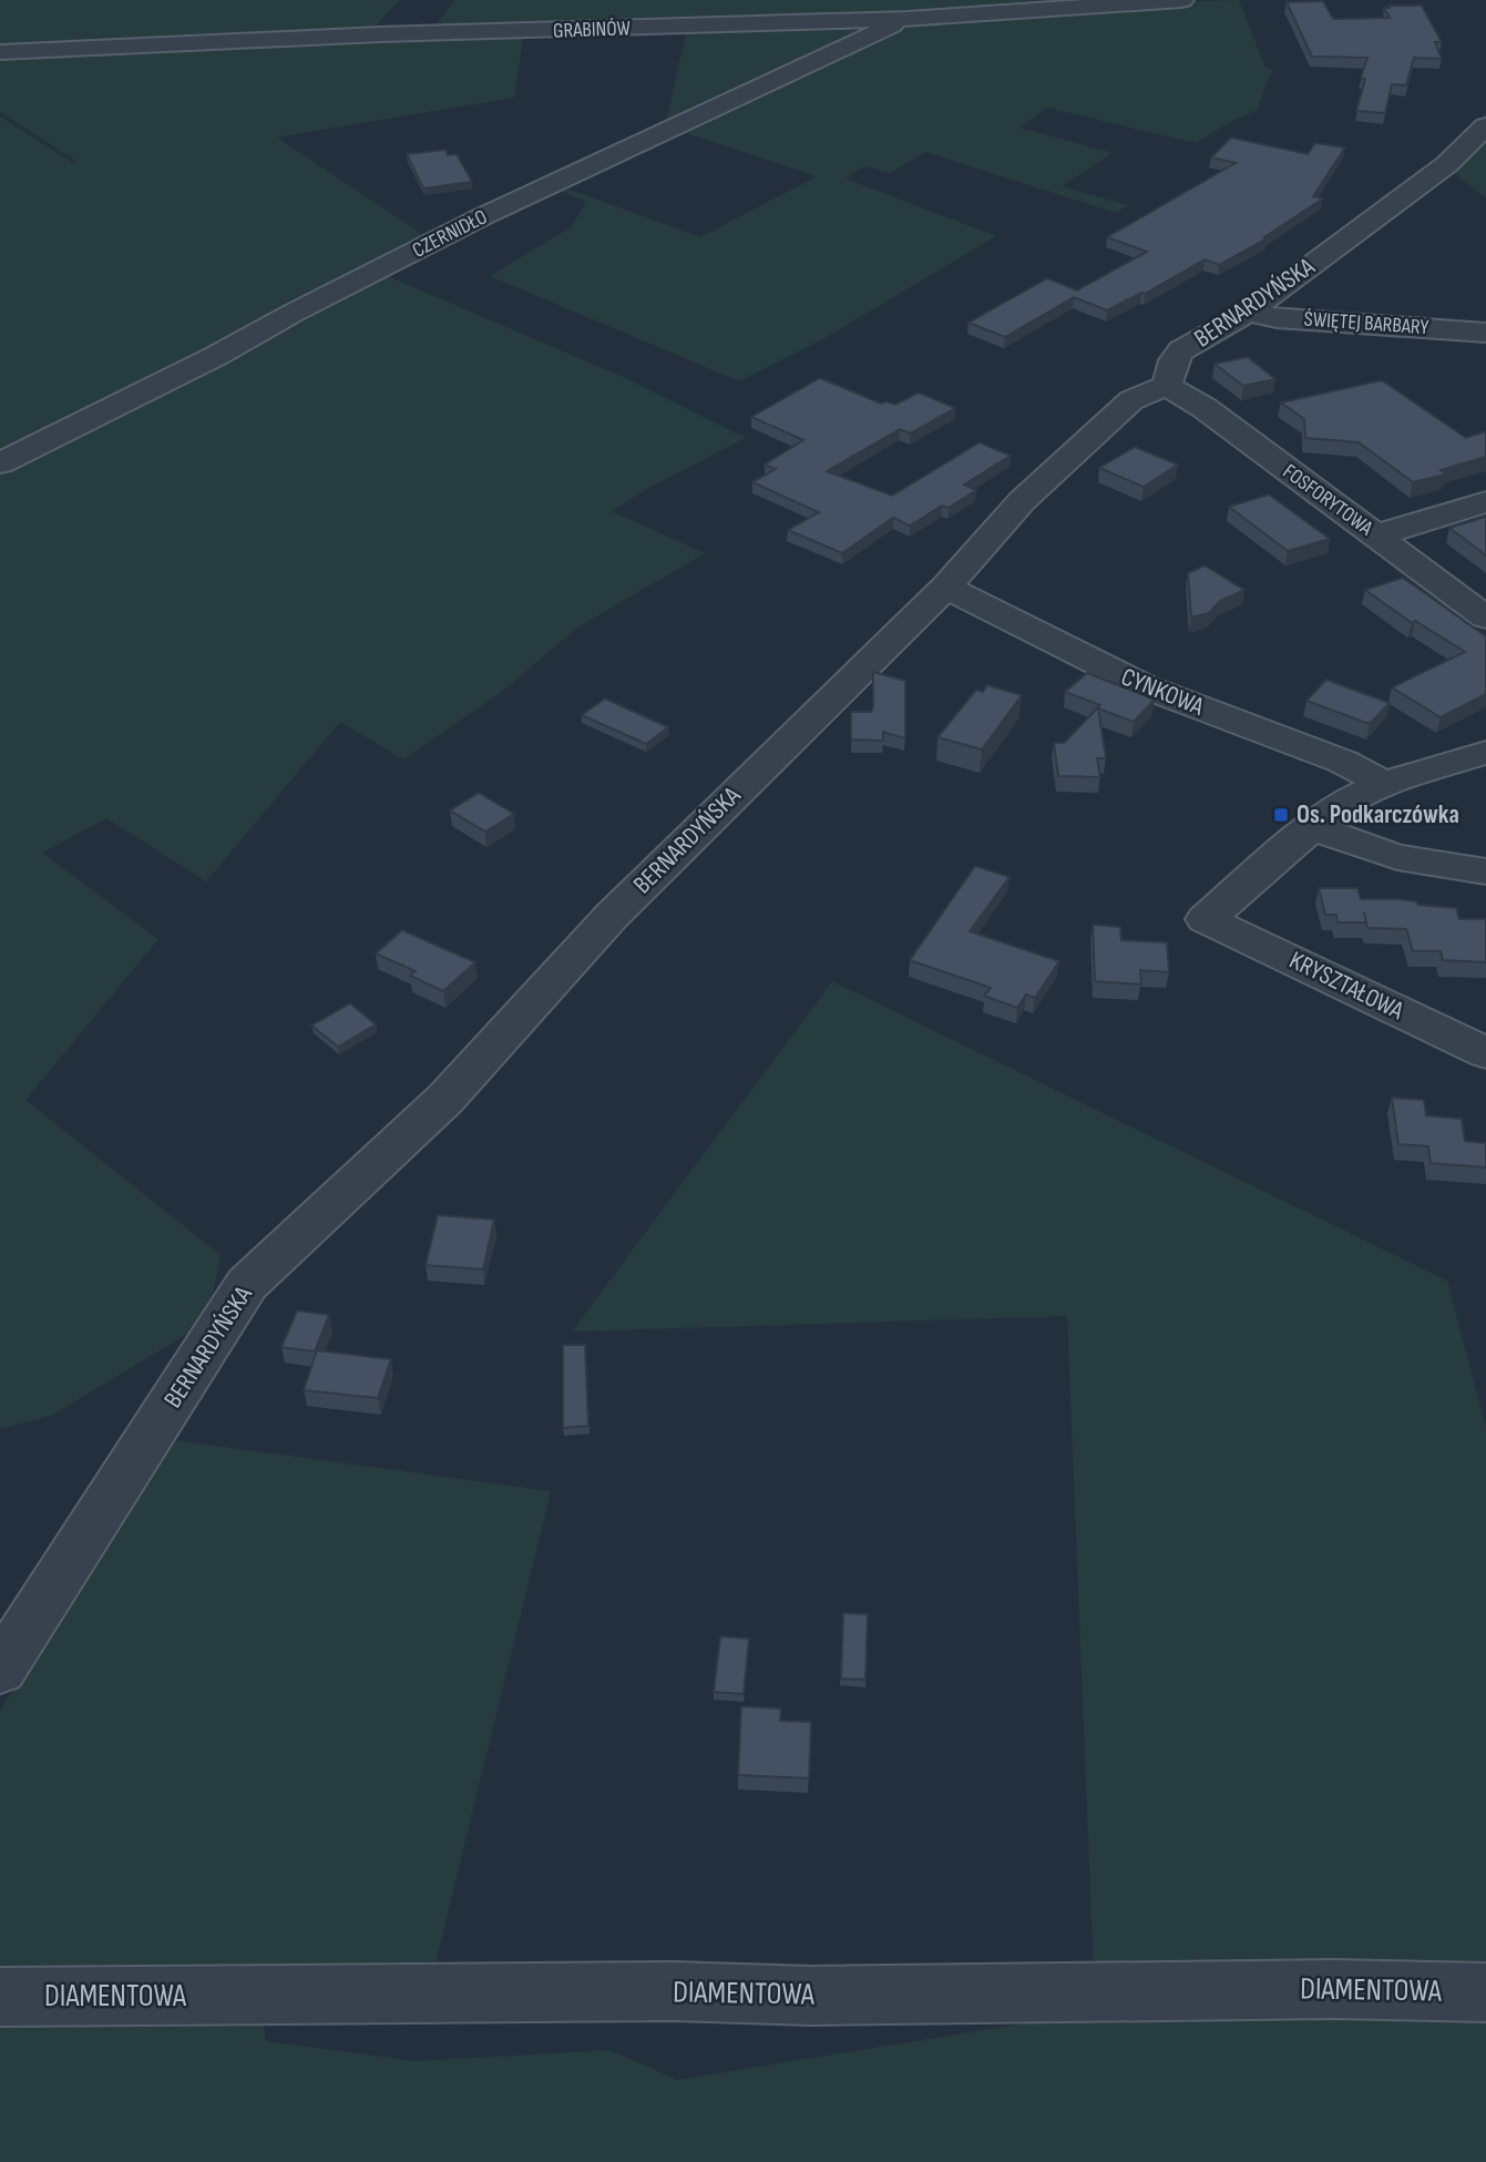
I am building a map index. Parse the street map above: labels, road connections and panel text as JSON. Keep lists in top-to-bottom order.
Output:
{
  "streets": {
    "street": [
      "GRABINÓW",
      "CZERNIDŁO",
      "BERNARDYŃSKA",
      "ŚWIĘTEJ BARBARY",
      "FOSFORYTOWA",
      "CYNKOWA",
      "KRYSZTAŁOWA",
      "DIAMENTOWA"
    ]
  },
  "crossings": [
    ["GRABINÓW", "CZERNIDŁO"],
    ["BERNARDYŃSKA", "ŚWIĘTEJ BARBARY"],
    ["BERNARDYŃSKA", "FOSFORYTOWA"],
    ["BERNARDYŃSKA", "CYNKOWA"]
  ],
  "places": {
    "transit": ["Os. Podkarczówka"]
  }
}
